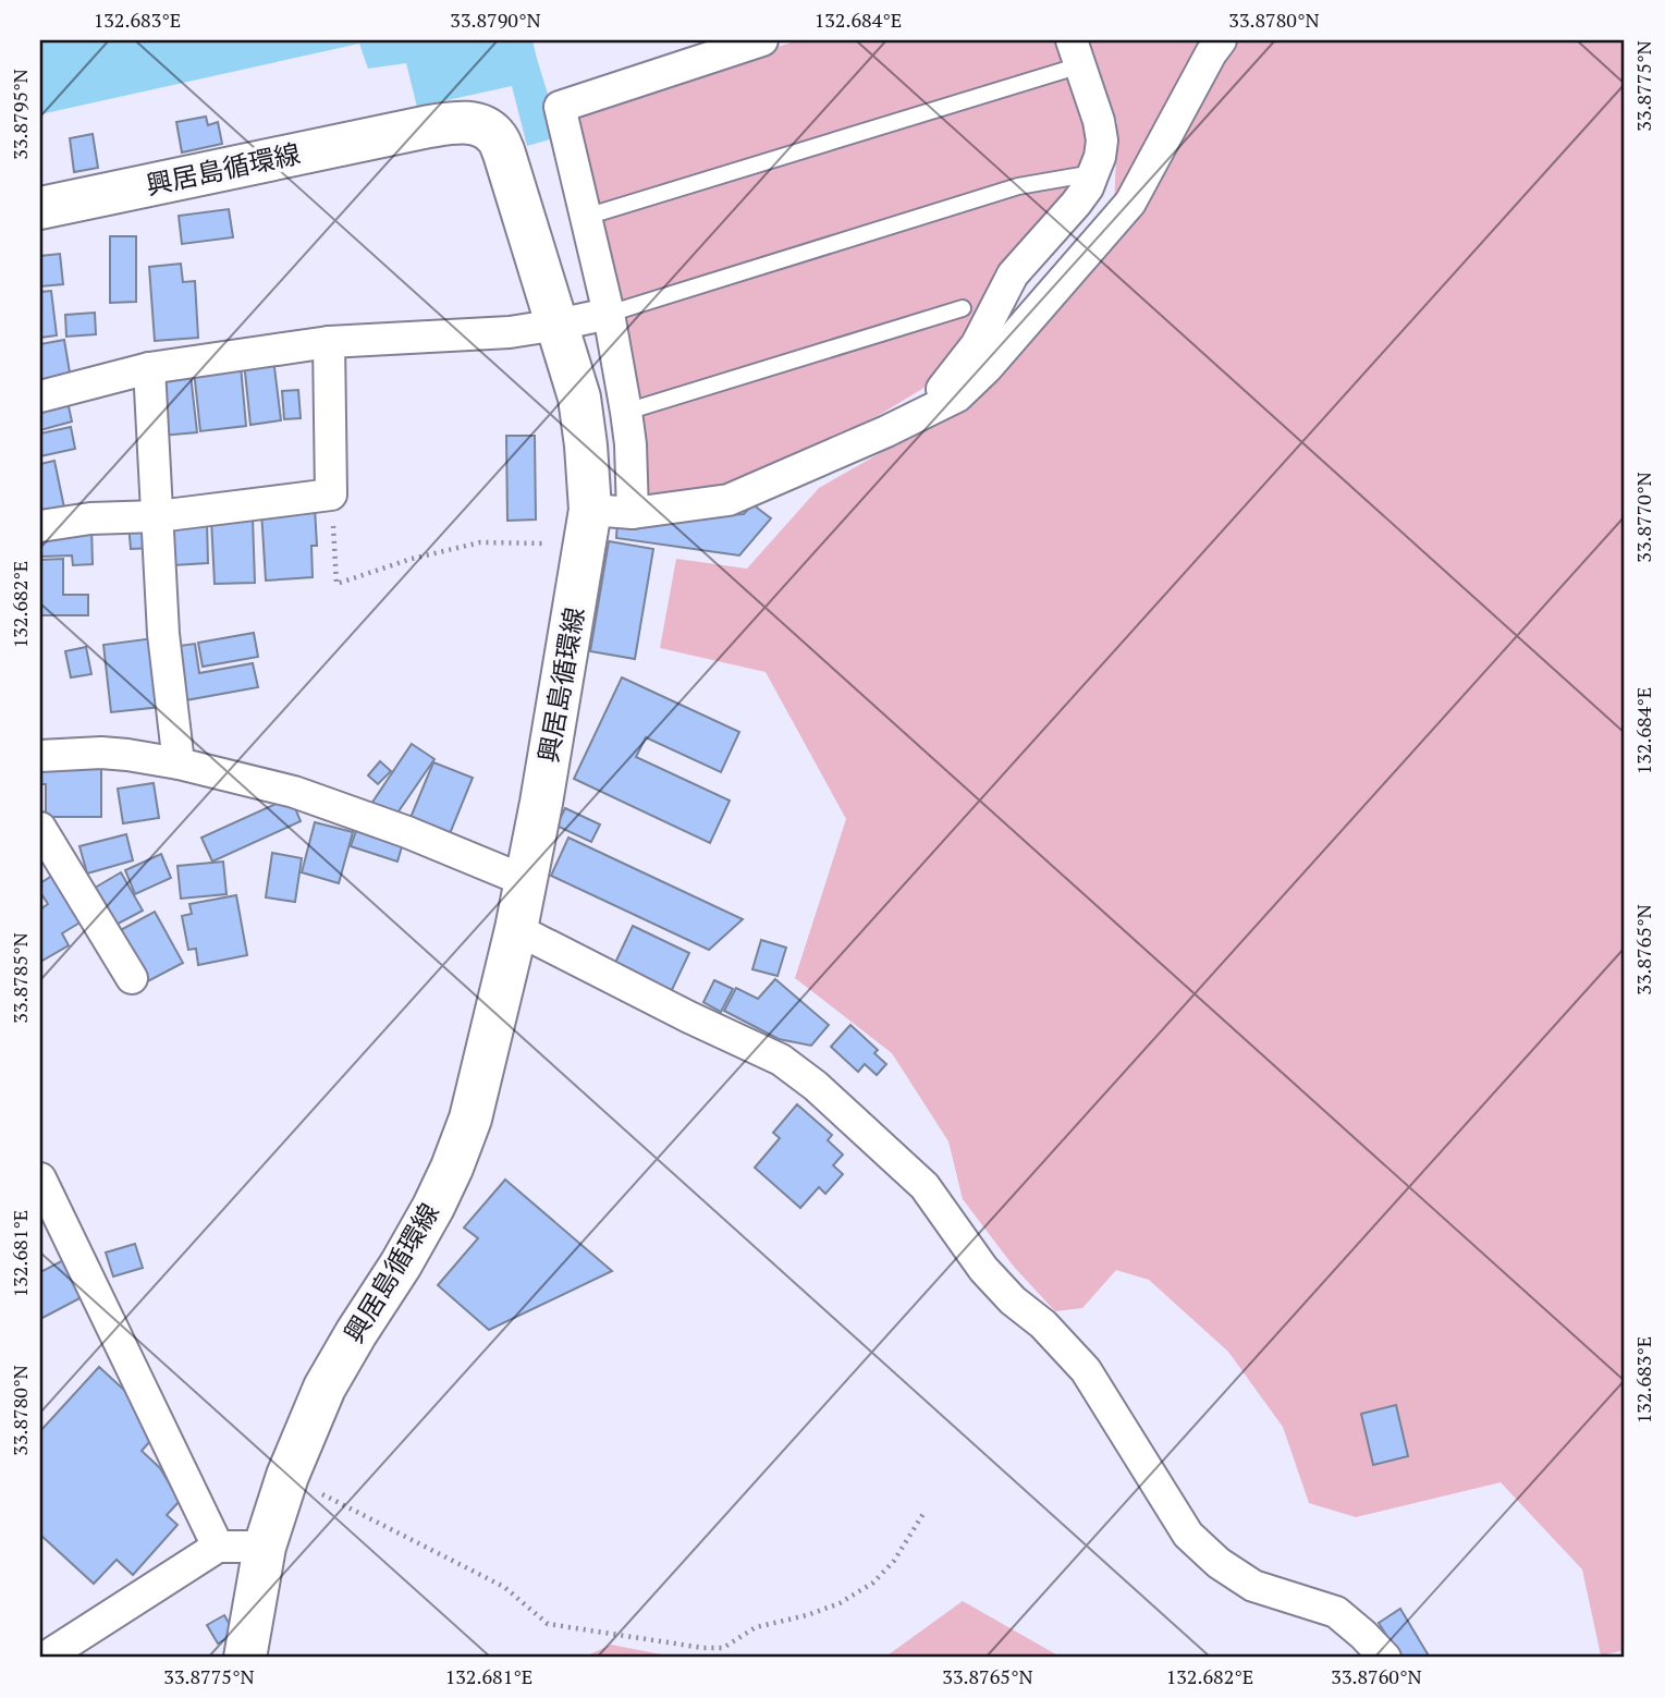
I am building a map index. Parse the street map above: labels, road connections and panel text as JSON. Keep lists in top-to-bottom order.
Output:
{
  "streets": {
    "main road": ["興居島循環線"]
  },
  "coordinates": [
    "132.683°E",
    "33.8790°N",
    "132.684°E",
    "33.8780°N",
    "33.8775°N",
    "33.8795°N",
    "33.8770°N",
    "132.682°E",
    "33.8765°N",
    "33.8785°N",
    "132.681°E",
    "33.8760°N"
  ]
}
